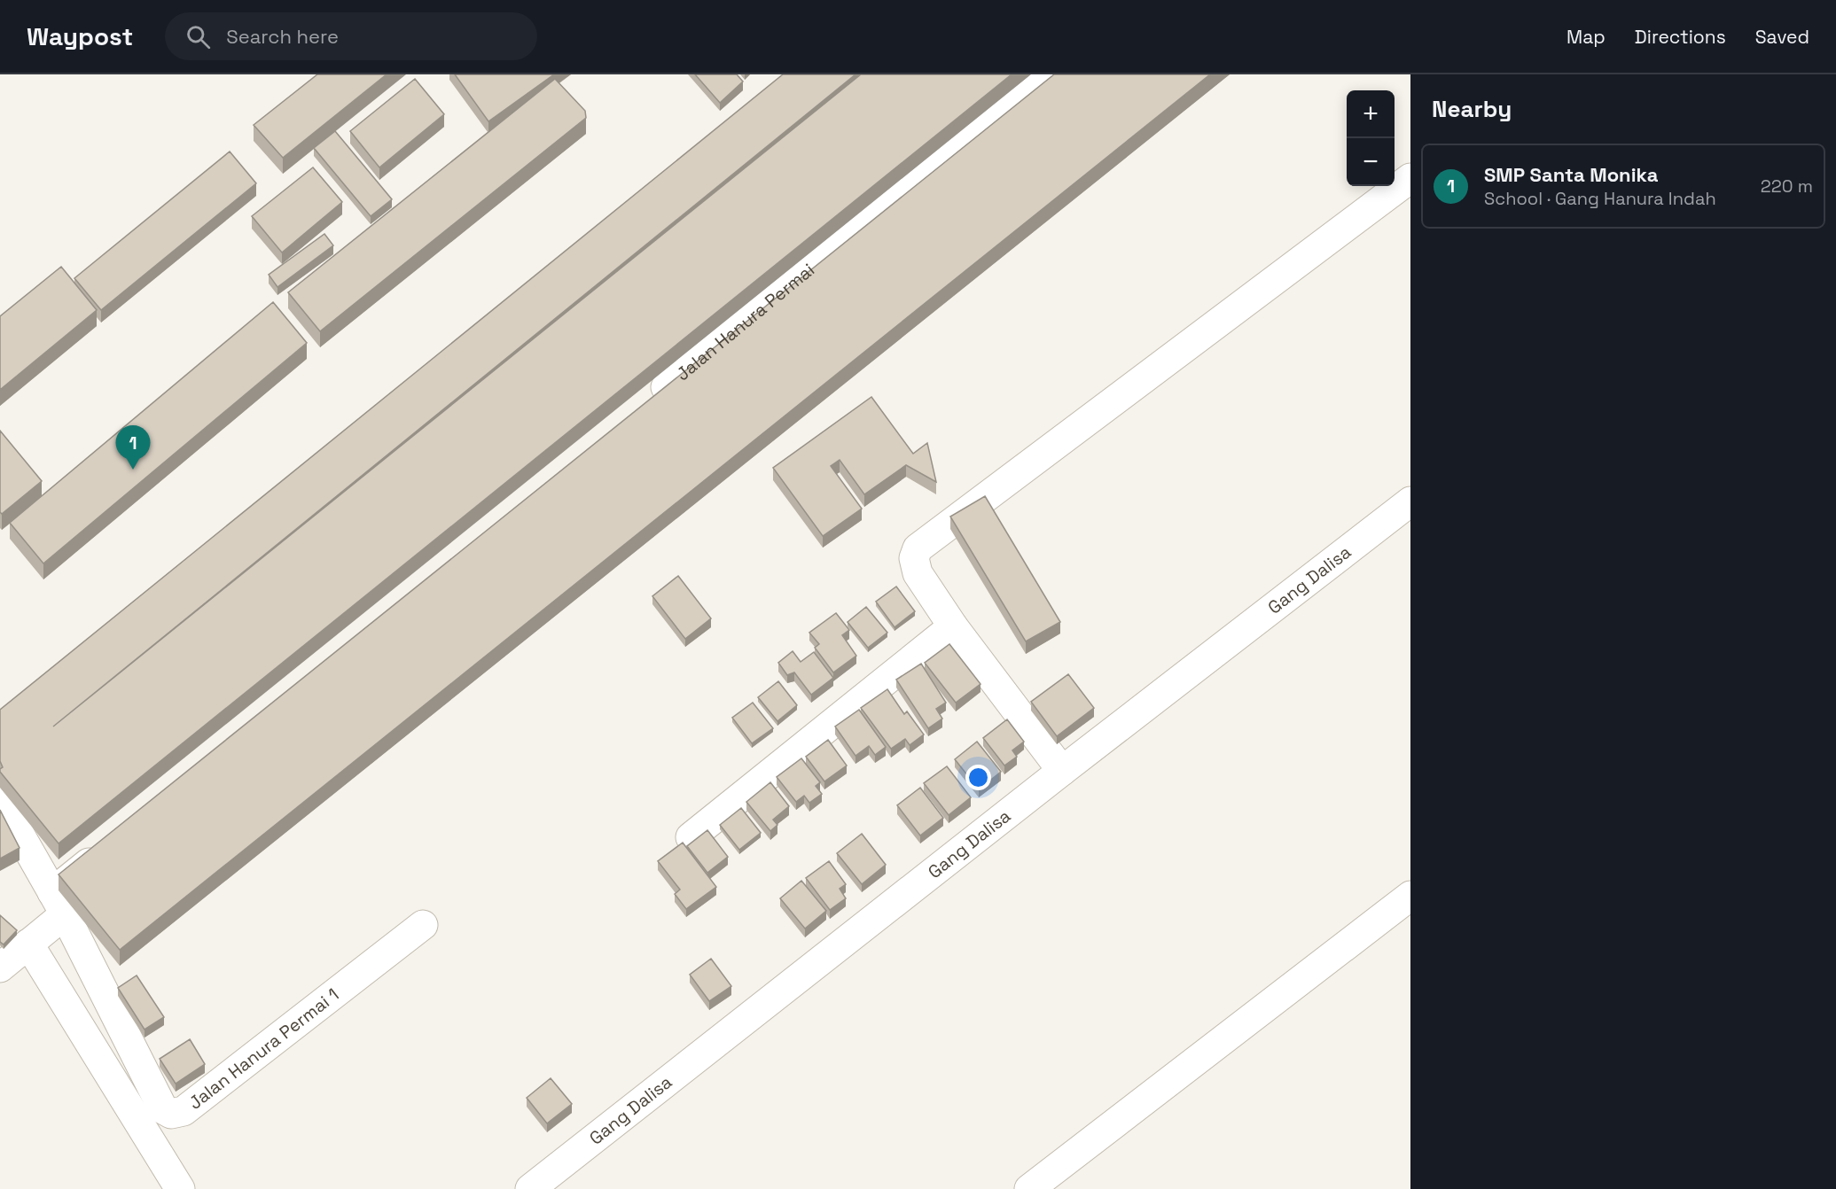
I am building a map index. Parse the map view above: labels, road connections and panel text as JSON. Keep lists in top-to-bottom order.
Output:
{
  "streets": {
    "street": ["Jalan Hanura Permai", "Gang Dalisa", "Jalan Hanura Permai 1"]
  },
  "page": {
    "header": "Waypost",
    "search": "Search here",
    "nav": ["Map", "Directions", "Saved"],
    "heading": "Nearby",
    "map_buttons": ["+", "−"],
    "list": [
      {
        "mark": "1",
        "name": "SMP Santa Monika",
        "note": "School · Gang Hanura Indah",
        "value": "220 m"
      }
    ],
    "pins": "1"
  }
}
